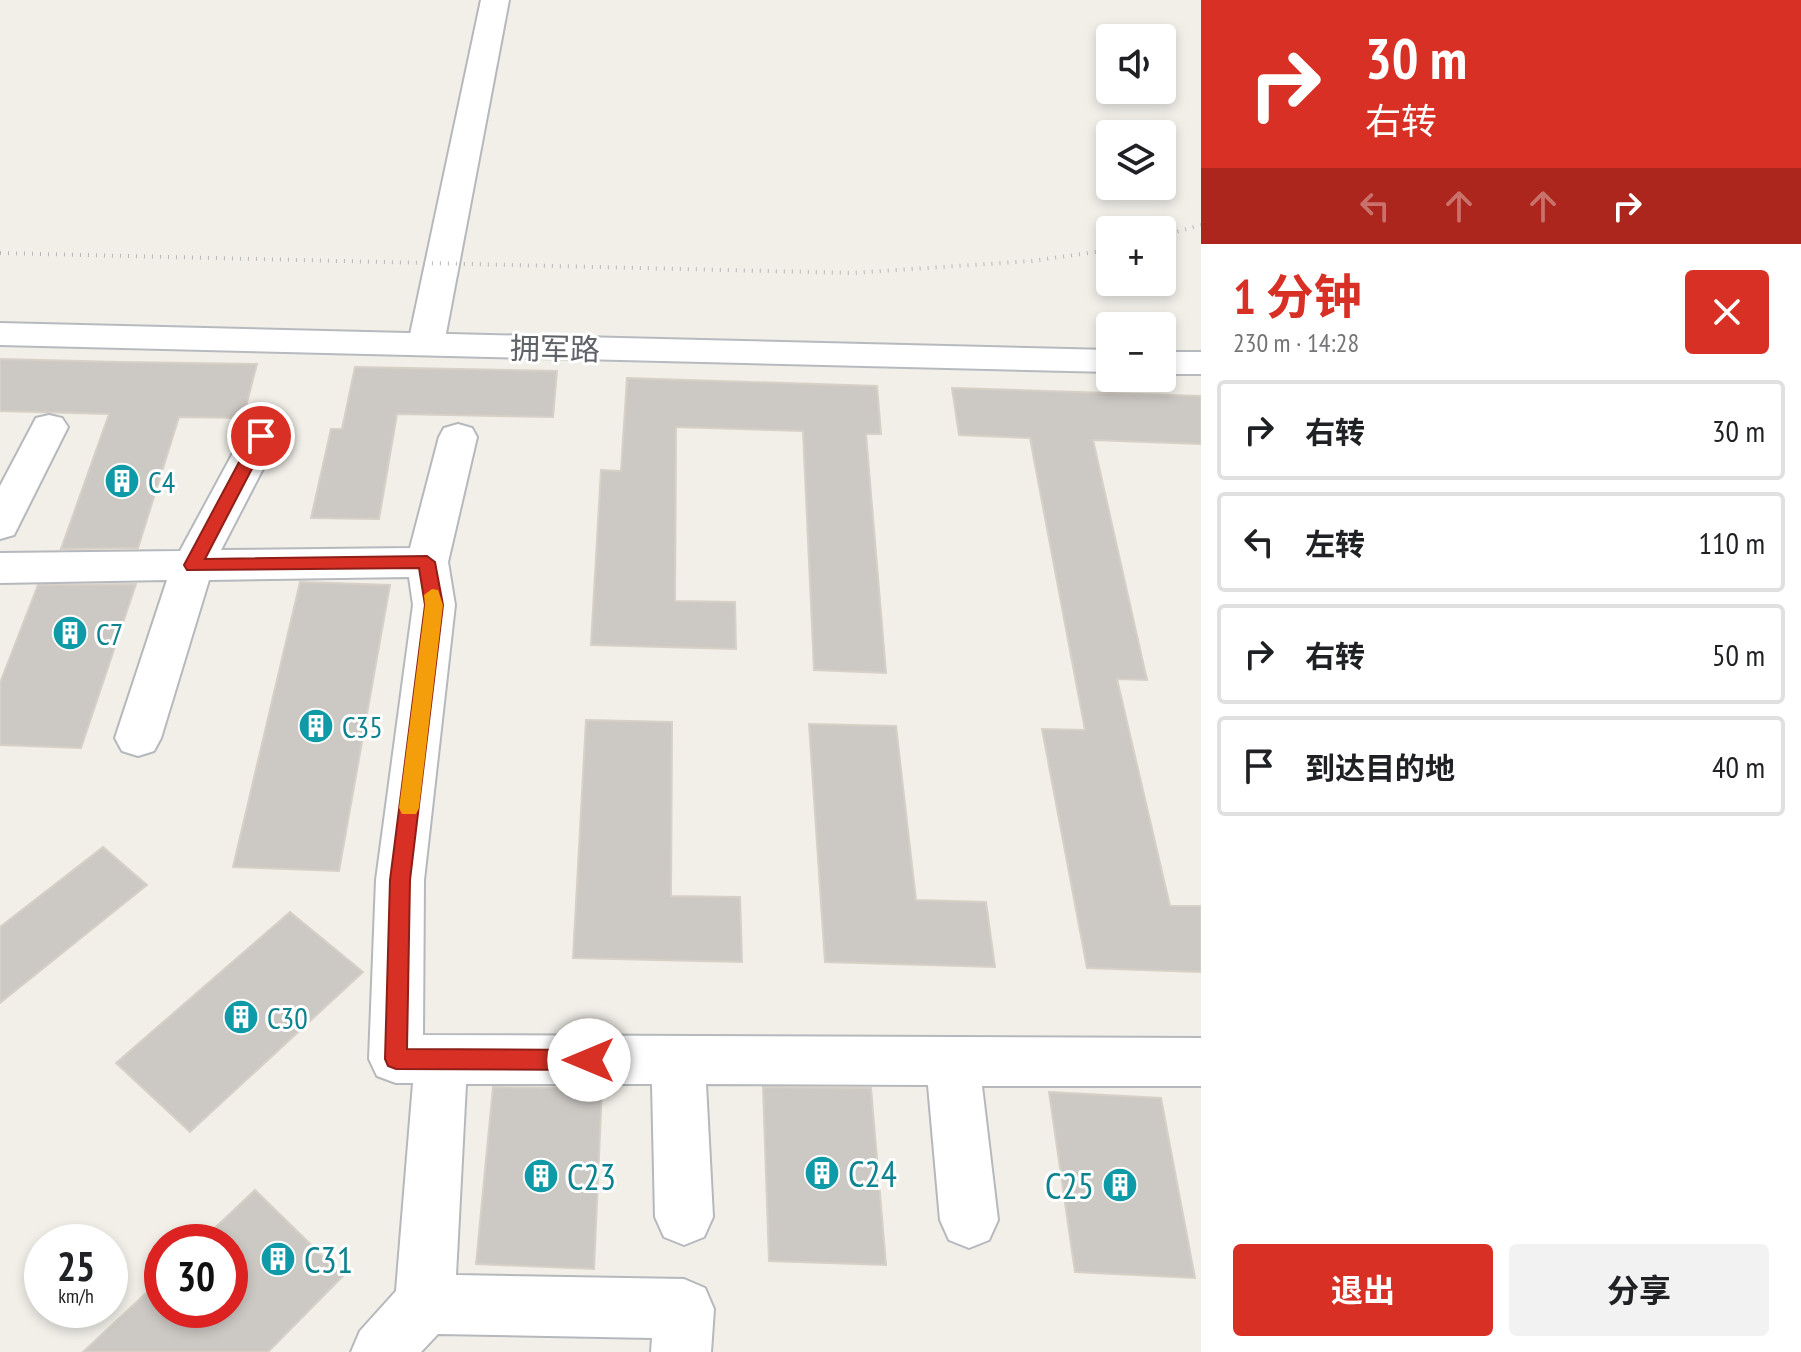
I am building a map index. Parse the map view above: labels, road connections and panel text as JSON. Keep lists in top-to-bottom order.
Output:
{
  "streets": {
    "street": ["拥军路"]
  },
  "places": {
    "building": [
      "C4",
      "C7",
      "C35",
      "C30",
      "C24",
      "C23",
      "C25",
      "C31"
    ]
  },
  "page": {
    "turn": ["30 m", "右转"],
    "map_buttons": ["+", "−"],
    "heading": ["1 分钟", "230 m · 14:28"],
    "list": [
      {
        "name": "右转",
        "value": "30 m"
      },
      {
        "name": "左转",
        "value": "110 m"
      },
      {
        "name": "右转",
        "value": "50 m"
      },
      {
        "name": "到达目的地",
        "value": "40 m"
      }
    ],
    "speed": "25 km/h",
    "limit": "30",
    "buttons": ["退出", "分享"]
  }
}
